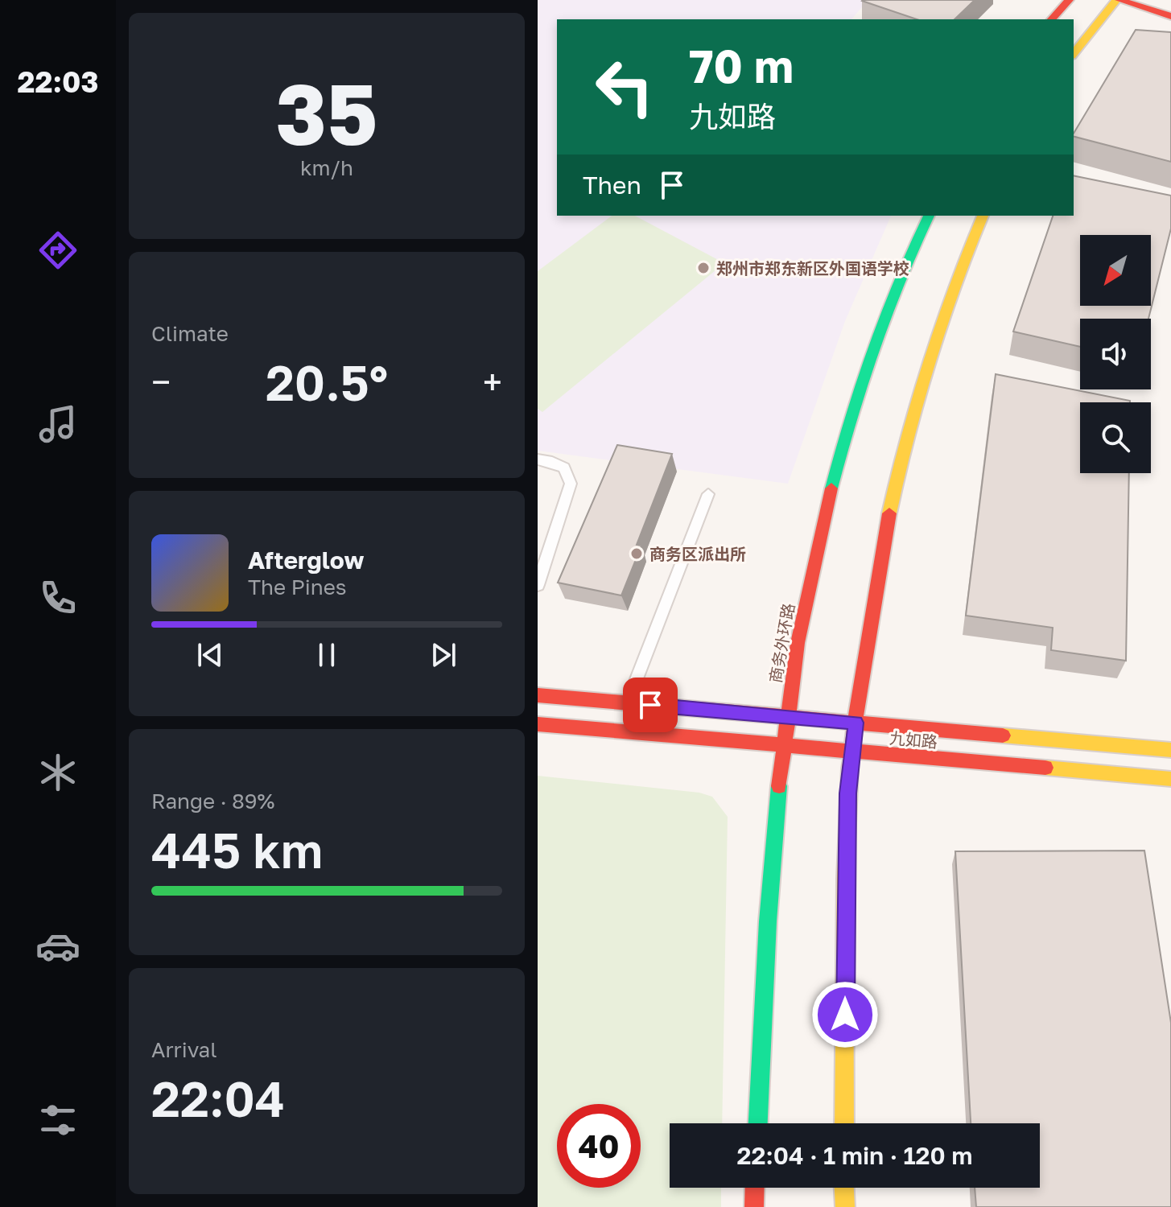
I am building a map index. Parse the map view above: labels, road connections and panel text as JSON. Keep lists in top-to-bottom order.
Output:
{
  "streets": {
    "street": ["商务外环路", "九如路"]
  },
  "crossings": [
    ["商务外环路", "九如路"]
  ],
  "places": ["郑州市郑东新区外国语学校", "商务区派出所"],
  "north": "bottom left",
  "page": {
    "tabs": "22:03",
    "tile": [
      ["35", "km/h"],
      "Climate",
      ["Range · 89%", "445 km"],
      ["Arrival", "22:04"]
    ],
    "turn": ["70 m", "九如路"],
    "then": "Then",
    "heat": ["−", "20.5°", "+"],
    "song": ["Afterglow", "The Pines"],
    "limit": "40",
    "trip": "22:04 · 1 min · 120 m"
  }
}
